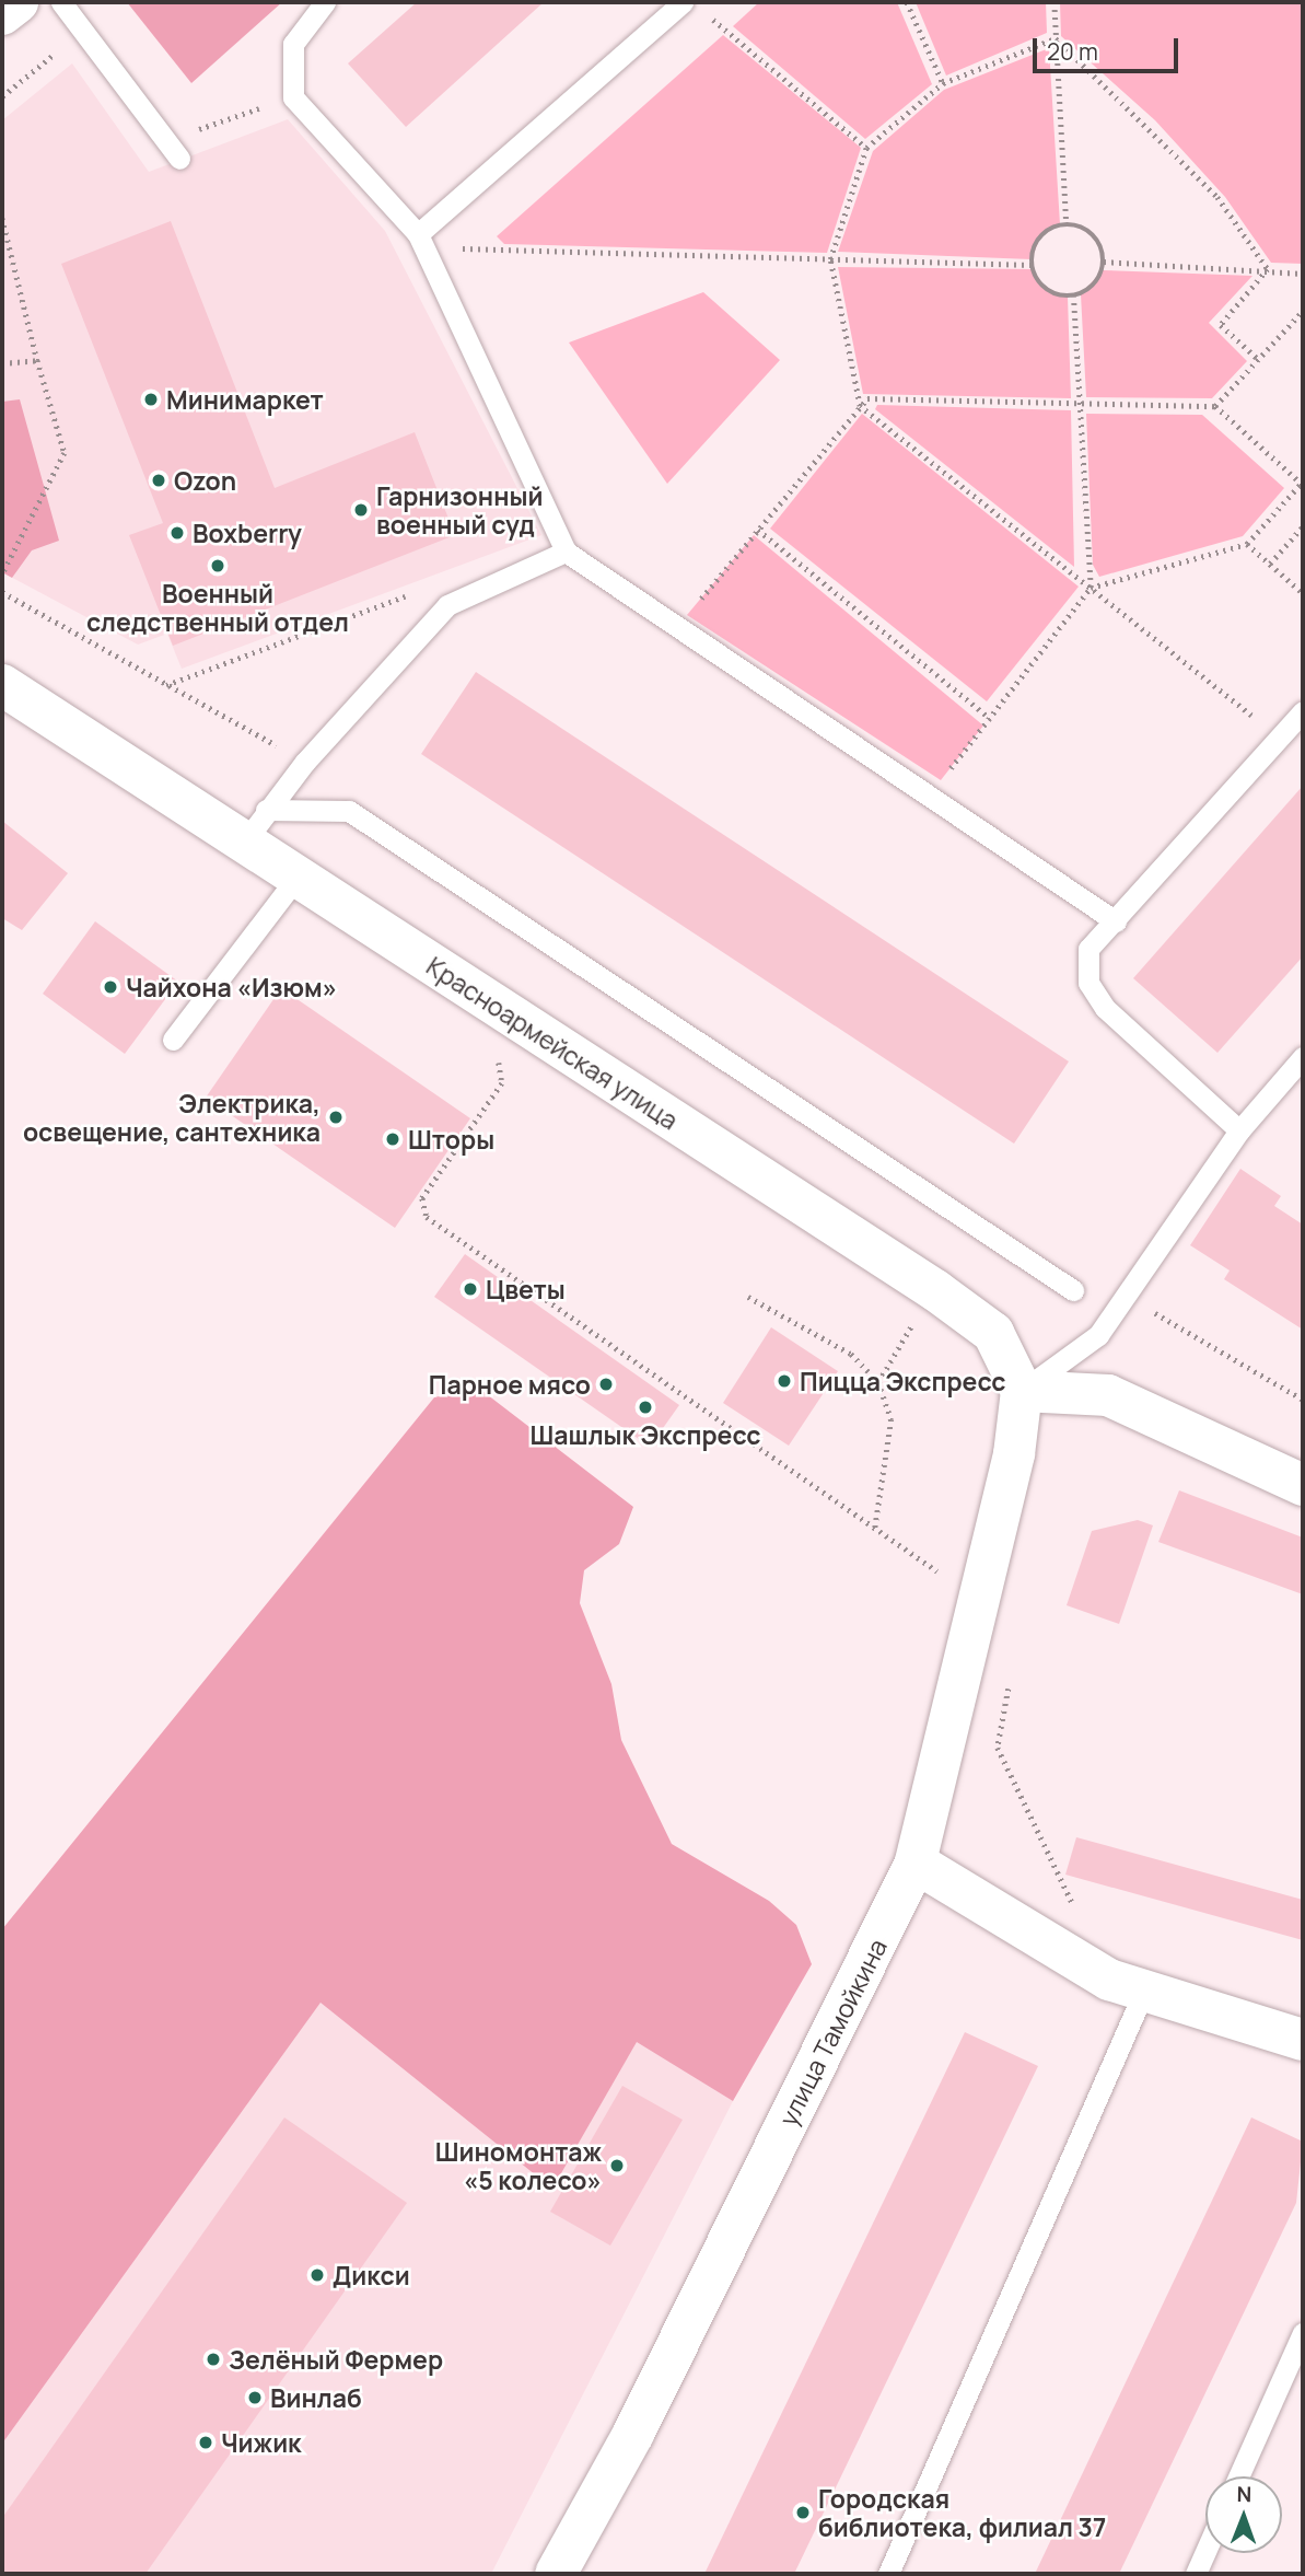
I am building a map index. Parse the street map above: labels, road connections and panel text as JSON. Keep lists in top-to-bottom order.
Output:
{
  "streets": {
    "street": ["Красноармейская улица", "улица Тамойкина"]
  },
  "crossings": [
    ["Красноармейская улица", "улица Тамойкина"]
  ],
  "places": [
    "Минимаркет",
    "Ozon",
    "Гарнизонный военный суд",
    "Boxberry",
    "Военный следственный отдел",
    "Чайхона «Изюм»",
    "Электрика, освещение, сантехника",
    "Шторы",
    "Цветы",
    "Пицца Экспресс",
    "Парное мясо",
    "Шашлык Экспресс",
    "Шиномонтаж «5 колесо»",
    "Дикси",
    "Зелёный Фермер",
    "Винлаб",
    "Чижик",
    "Городская библиотека, филиал 37"
  ],
  "scale_bar": "20 m",
  "north": "top"
}
